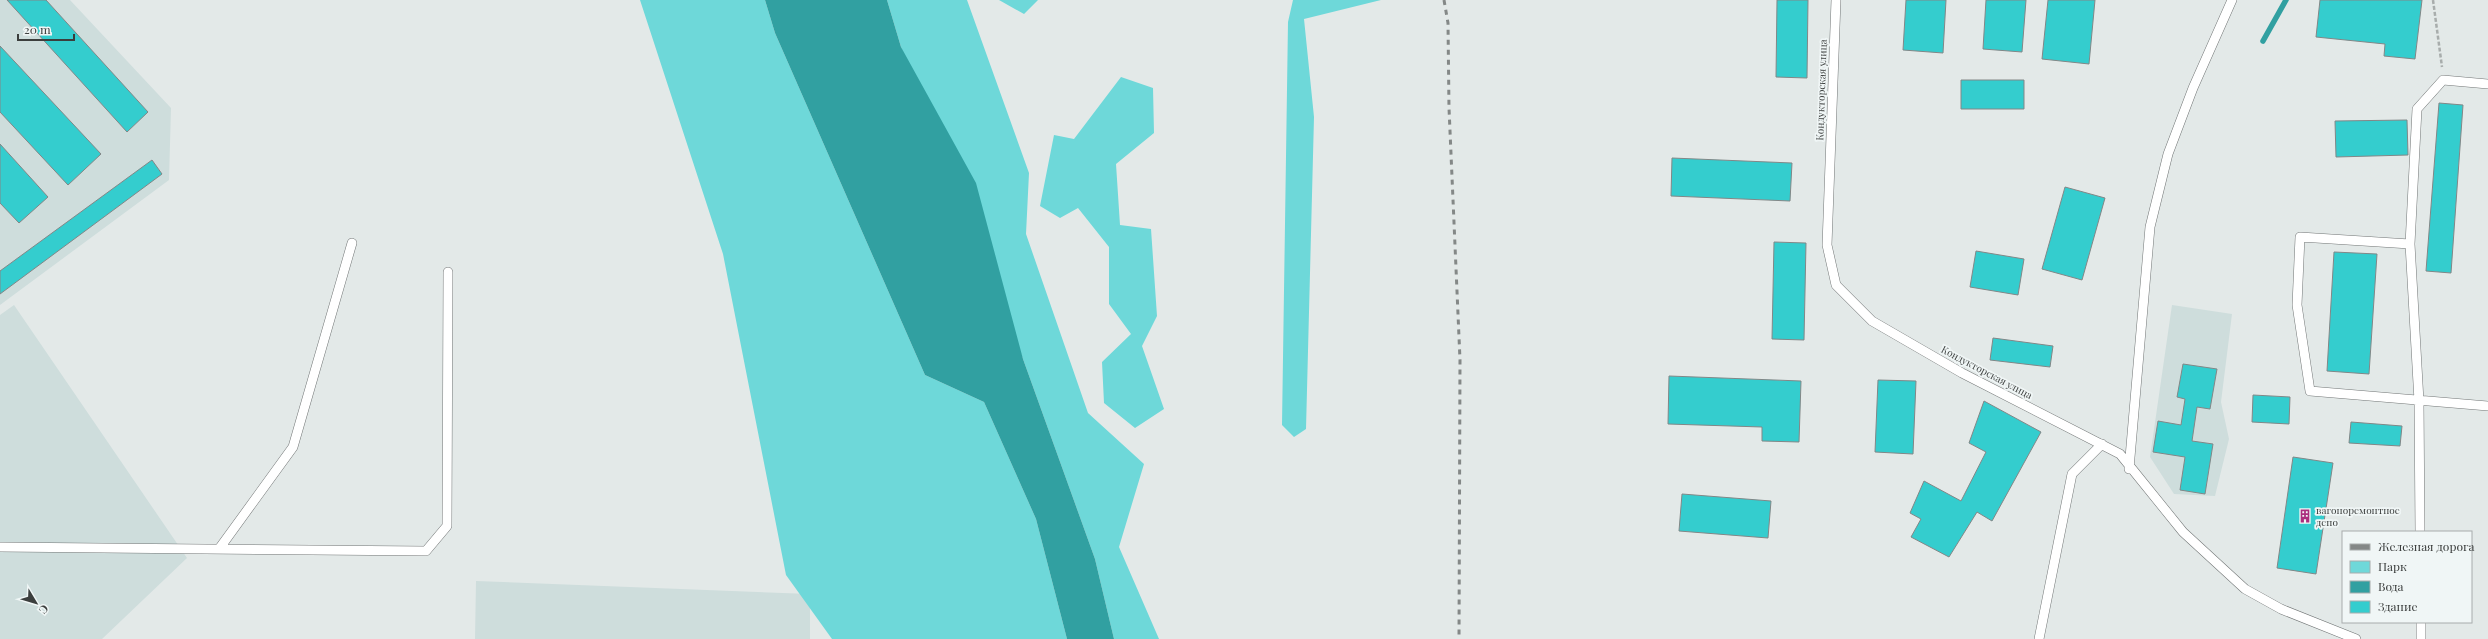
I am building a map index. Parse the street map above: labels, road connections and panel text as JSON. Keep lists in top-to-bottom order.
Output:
{
  "streets": {
    "lane": ["Кондукторская улица"]
  },
  "places": {
    "building": ["вагоноремонтное депо"]
  },
  "legend": [
    "Железная дорога",
    "Парк",
    "Вода",
    "Здание"
  ],
  "scale_bar": "20 m",
  "north": "bottom right"
}
